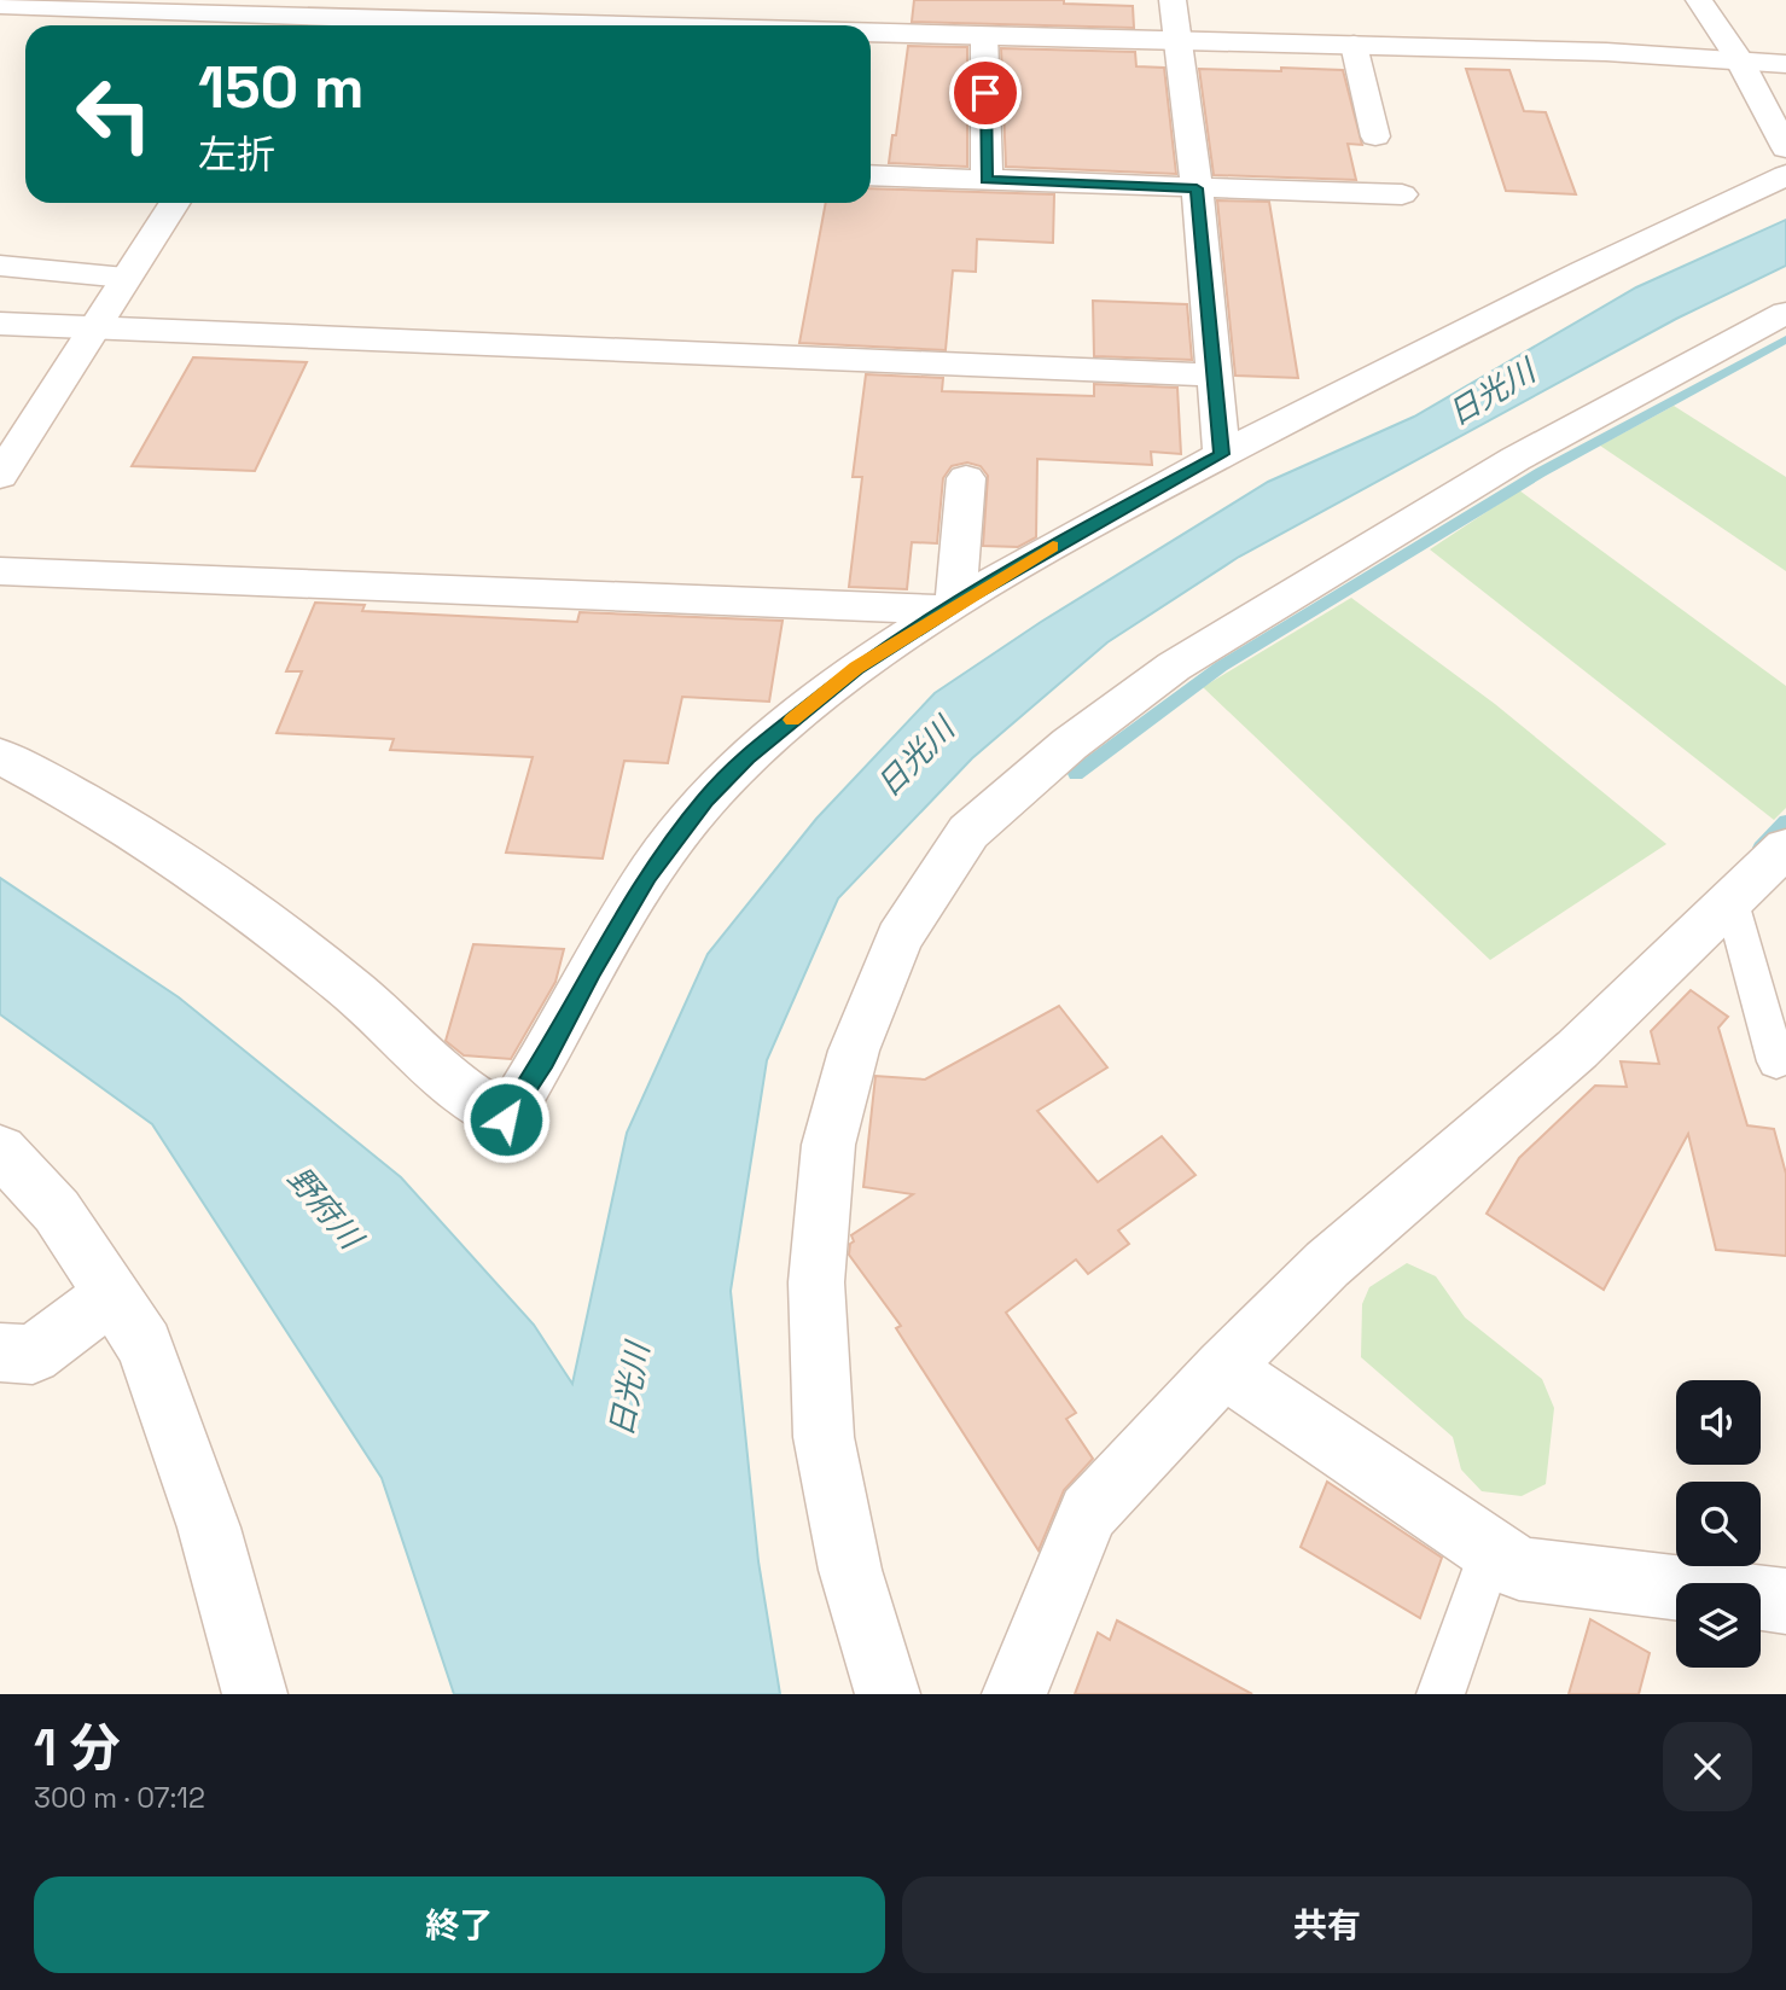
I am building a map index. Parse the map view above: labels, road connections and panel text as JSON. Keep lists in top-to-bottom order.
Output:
{
  "water": ["日光川", "野府川"],
  "page": {
    "turn": ["150 m", "左折"],
    "heading": ["1 分", "300 m · 07:12"],
    "buttons": ["終了", "共有"]
  }
}
